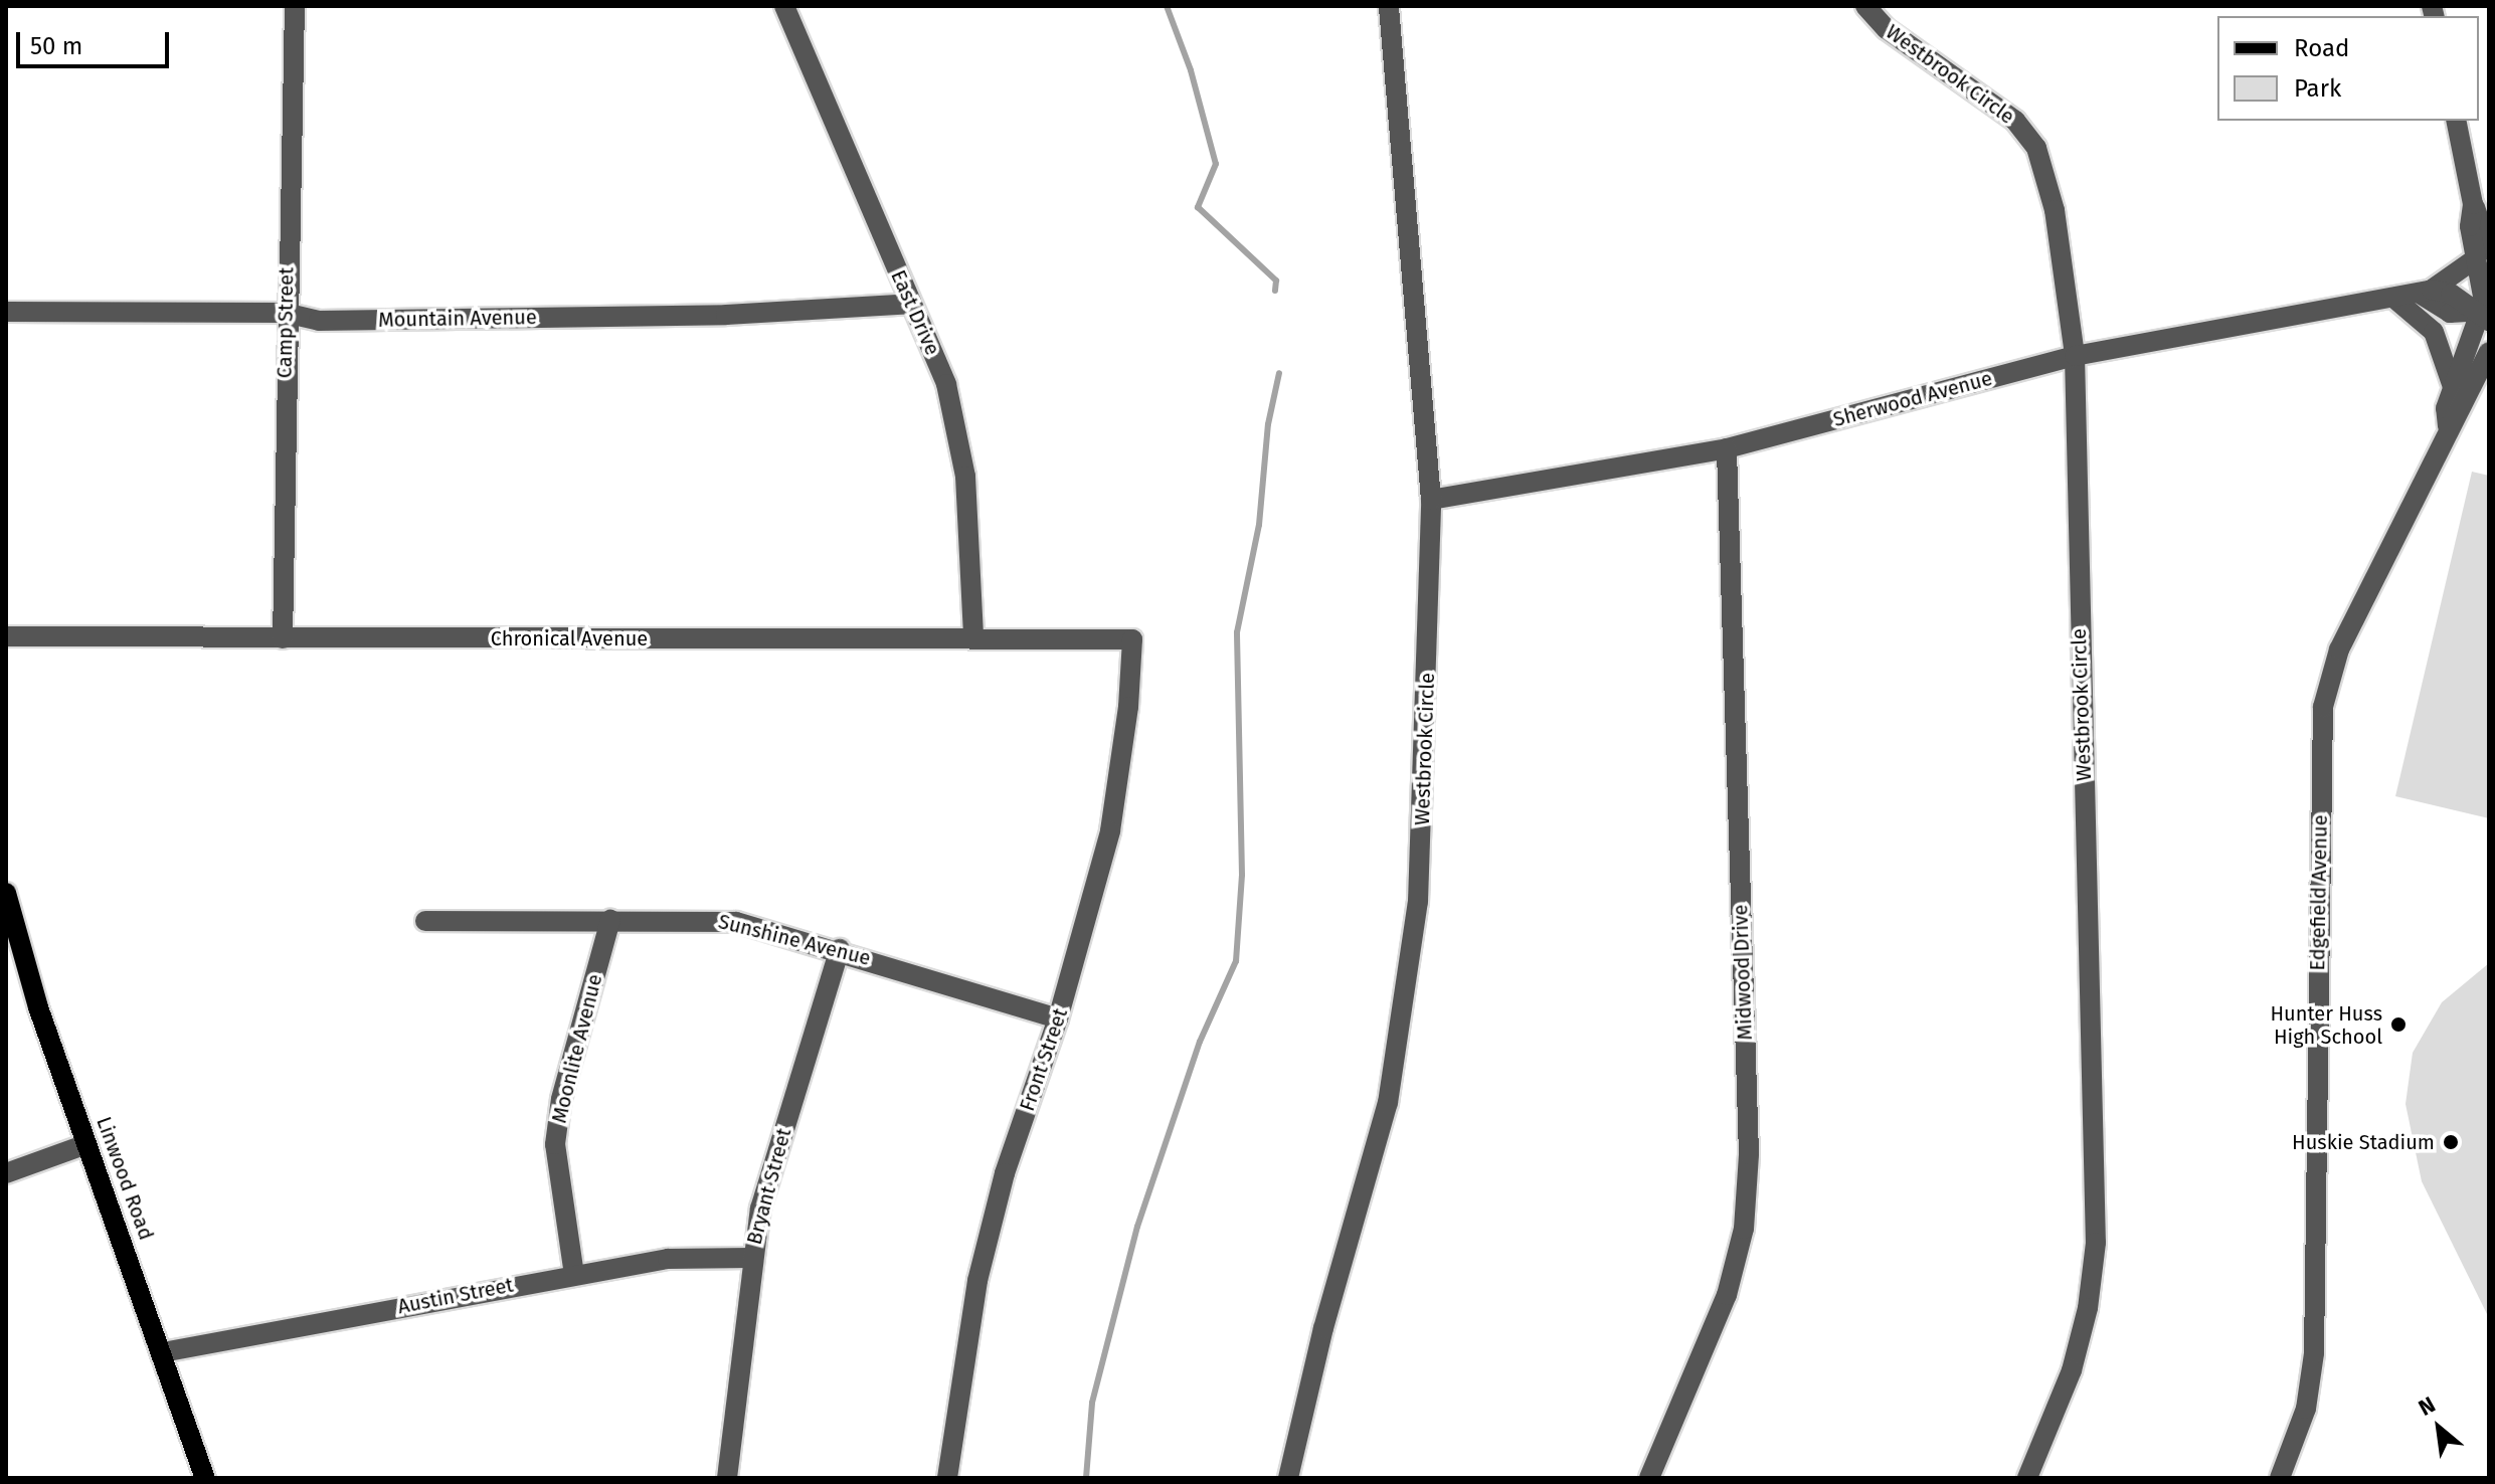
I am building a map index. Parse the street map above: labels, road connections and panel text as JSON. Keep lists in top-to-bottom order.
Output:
{
  "streets": {
    "main road": ["Linwood Road"],
    "street": [
      "Westbrook Circle",
      "East Drive",
      "Mountain Avenue",
      "Camp Street",
      "Sherwood Avenue",
      "Chronical Avenue",
      "Edgefield Avenue",
      "Sunshine Avenue",
      "Midwood Drive",
      "Moonlite Avenue",
      "Front Street",
      "Bryant Street",
      "Austin Street"
    ]
  },
  "crossings": [
    ["Westbrook Circle", "Sherwood Avenue"],
    ["East Drive", "Mountain Avenue"],
    ["East Drive", "Chronical Avenue"],
    ["Mountain Avenue", "Camp Street"],
    ["Camp Street", "Chronical Avenue"],
    ["Sherwood Avenue", "Edgefield Avenue"],
    ["Sherwood Avenue", "Midwood Drive"],
    ["Chronical Avenue", "Front Street"],
    ["Sunshine Avenue", "Moonlite Avenue"],
    ["Sunshine Avenue", "Front Street"],
    ["Sunshine Avenue", "Bryant Street"],
    ["Moonlite Avenue", "Austin Street"],
    ["Linwood Road", "Austin Street"],
    ["Bryant Street", "Austin Street"]
  ],
  "places": ["Hunter Huss High School", "Huskie Stadium"],
  "legend": ["Road", "Park"],
  "scale_bar": "50 m",
  "north": "top left"
}
